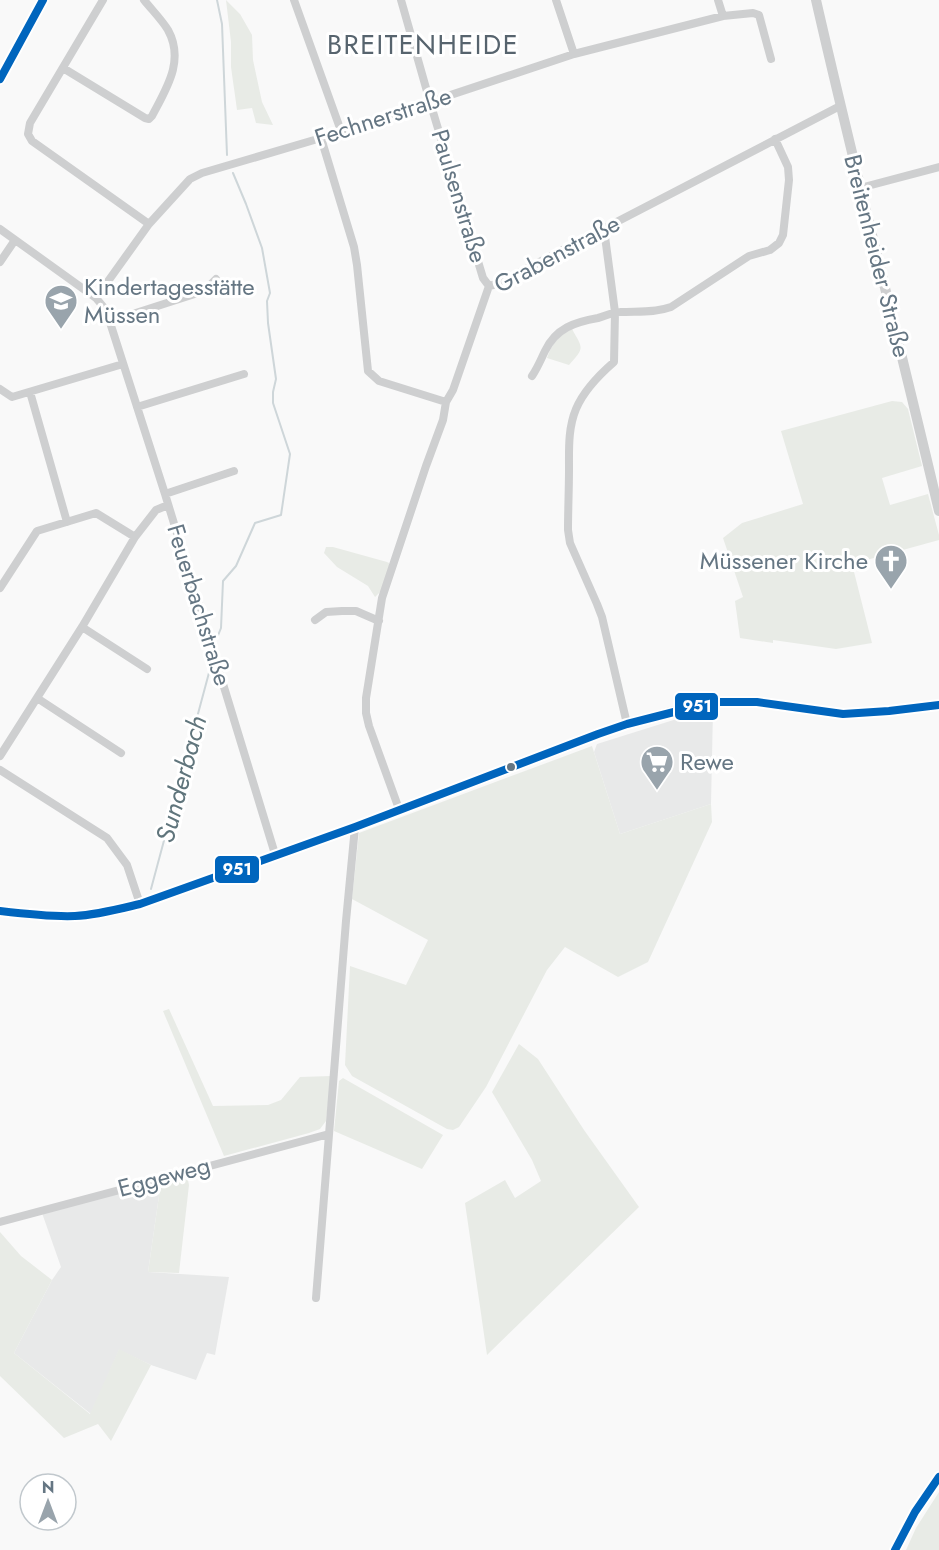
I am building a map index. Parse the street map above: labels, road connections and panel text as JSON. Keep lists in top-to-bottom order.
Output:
{
  "streets": {
    "street": [
      "Fechnerstraße",
      "Paulsenstraße",
      "Grabenstraße",
      "Breitenheider Straße",
      "Feuerbachstraße",
      "Eggeweg"
    ]
  },
  "crossings": [
    ["Fechnerstraße", "Paulsenstraße"],
    ["Fechnerstraße", "Feuerbachstraße"],
    ["Paulsenstraße", "Grabenstraße"],
    ["Grabenstraße", "Breitenheider Straße"]
  ],
  "districts": ["BREITENHEIDE"],
  "water": ["Sunderbach"],
  "places": {
    "school or university": ["Kindertagesstätte Müssen"],
    "church": ["Müssener Kirche"],
    "supermarket": ["Rewe"]
  },
  "lines": ["transit line 951"],
  "north": "top"
}
